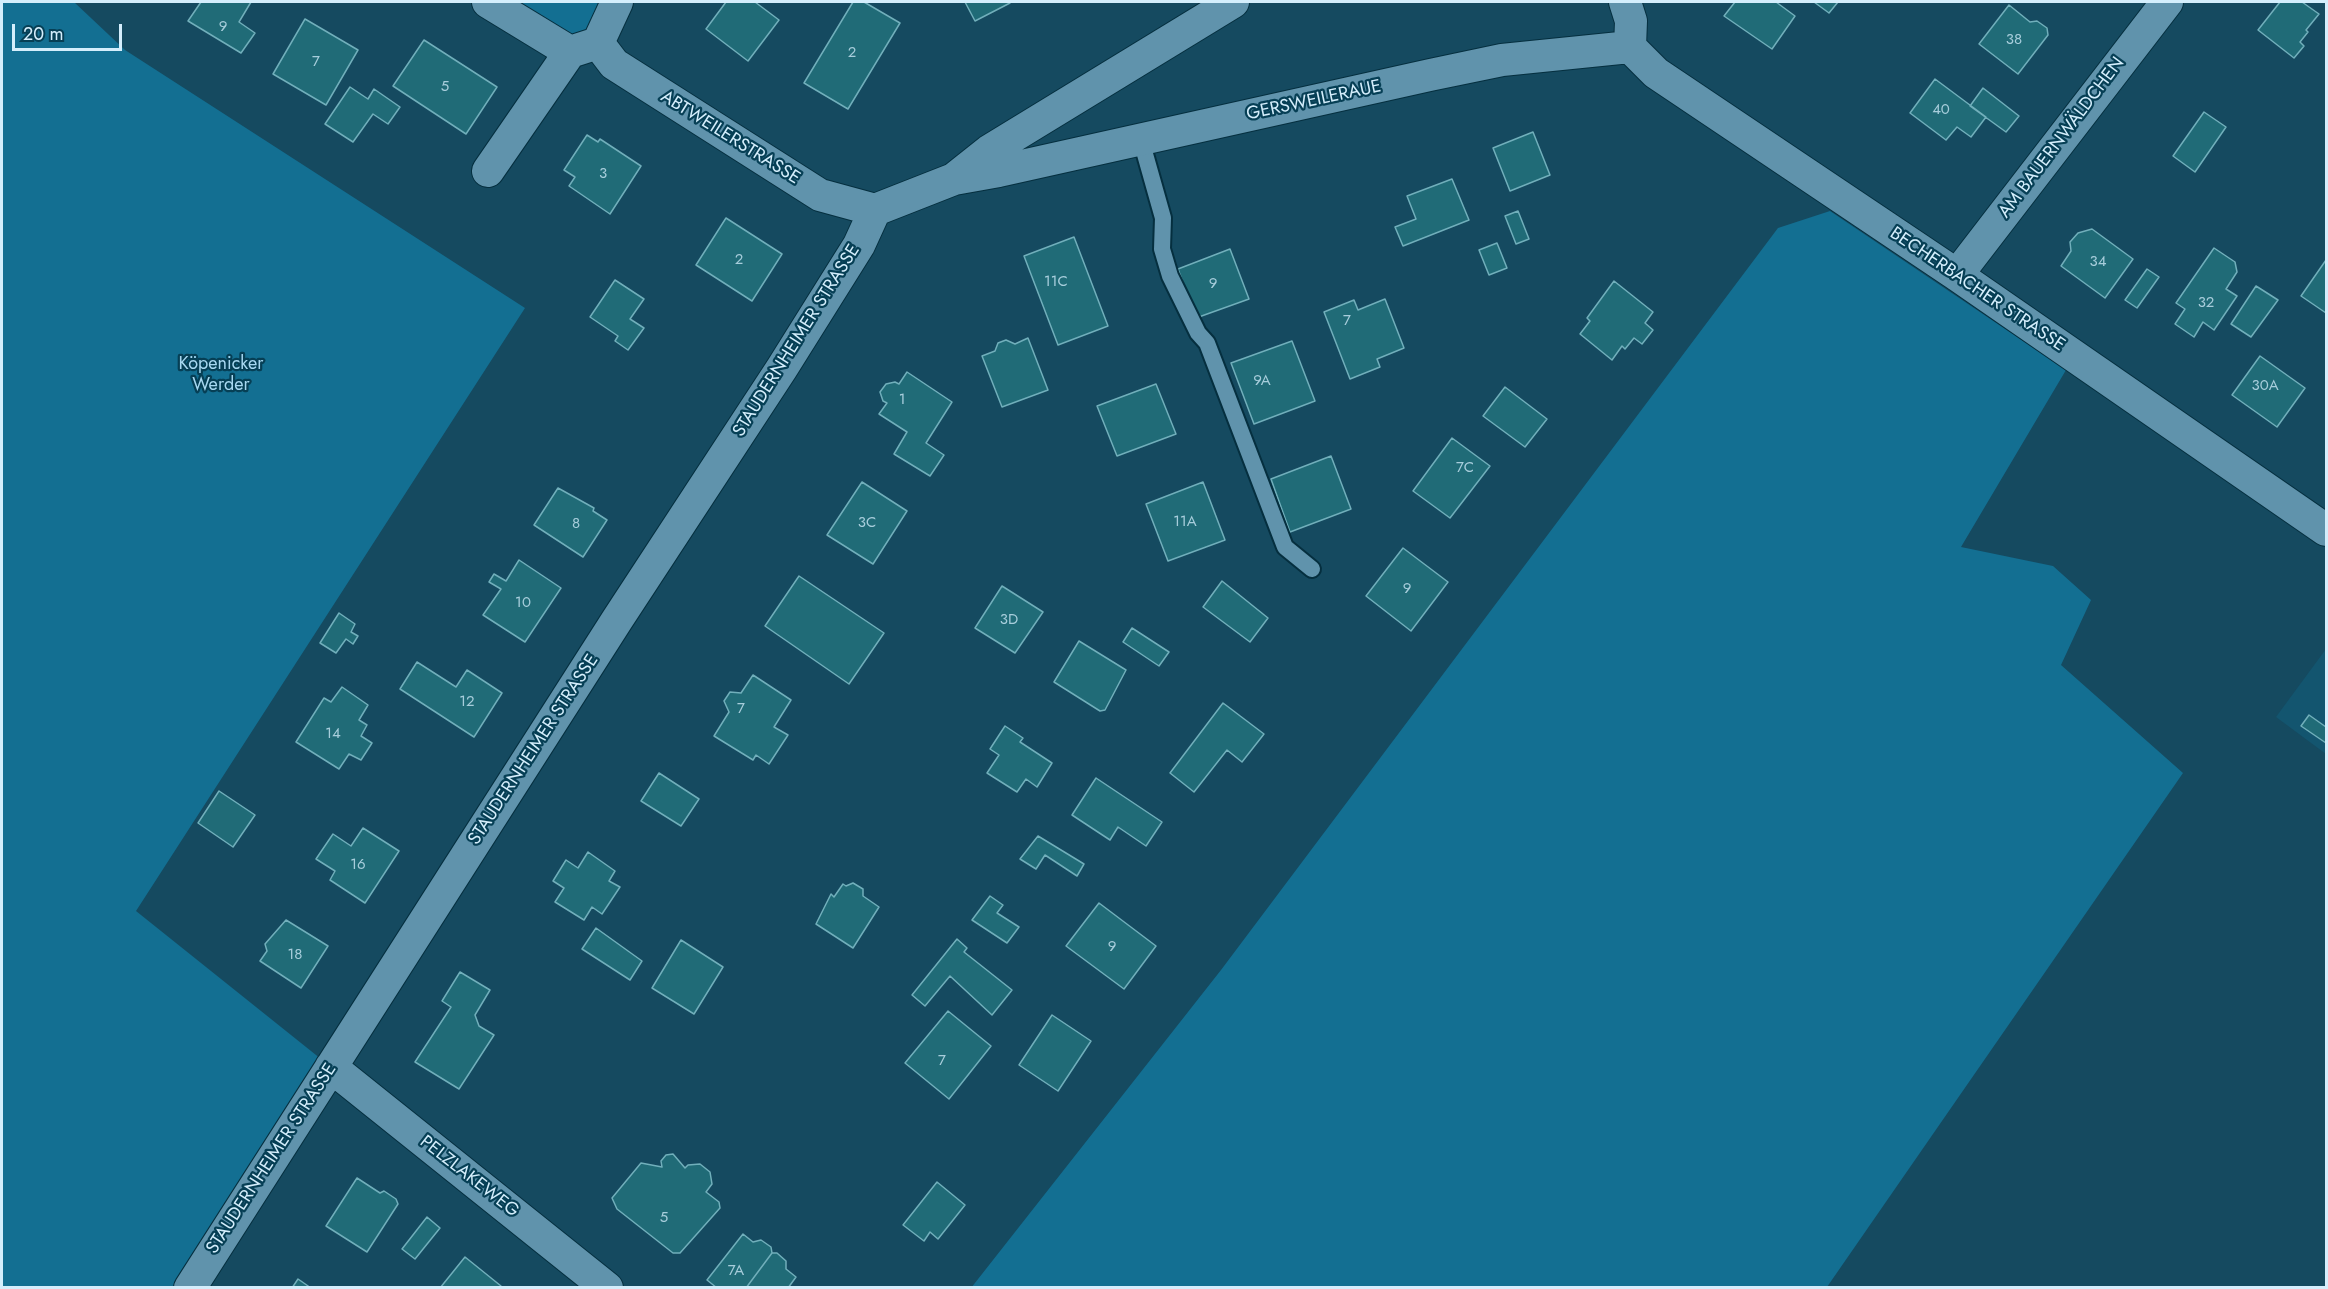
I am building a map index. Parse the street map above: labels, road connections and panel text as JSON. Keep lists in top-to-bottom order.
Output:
{
  "streets": {
    "street": [
      "GERSWEILERAUE",
      "ABTWEILERSTRASSE",
      "AM BAUERNWÄLDCHEN",
      "BECHERBACHER STRASSE",
      "STAUDERNHEIMER STRASSE",
      "PELZLAKEWEG"
    ]
  },
  "crossings": [
    ["GERSWEILERAUE", "ABTWEILERSTRASSE"],
    ["GERSWEILERAUE", "BECHERBACHER STRASSE"],
    ["GERSWEILERAUE", "STAUDERNHEIMER STRASSE"],
    ["ABTWEILERSTRASSE", "STAUDERNHEIMER STRASSE"],
    ["AM BAUERNWÄLDCHEN", "BECHERBACHER STRASSE"],
    ["STAUDERNHEIMER STRASSE", "PELZLAKEWEG"]
  ],
  "parks": ["Köpenicker Werder"],
  "house_numbers": [
    "9",
    "38",
    "2",
    "7",
    "5",
    "40",
    "3",
    "2",
    "34",
    "11C",
    "9",
    "32",
    "7",
    "9A",
    "30A",
    "1",
    "7C",
    "11A",
    "3C",
    "8",
    "9",
    "10",
    "3D",
    "12",
    "7",
    "14",
    "16",
    "9",
    "18",
    "7",
    "5",
    "7A"
  ],
  "scale_bar": "20 m"
}
